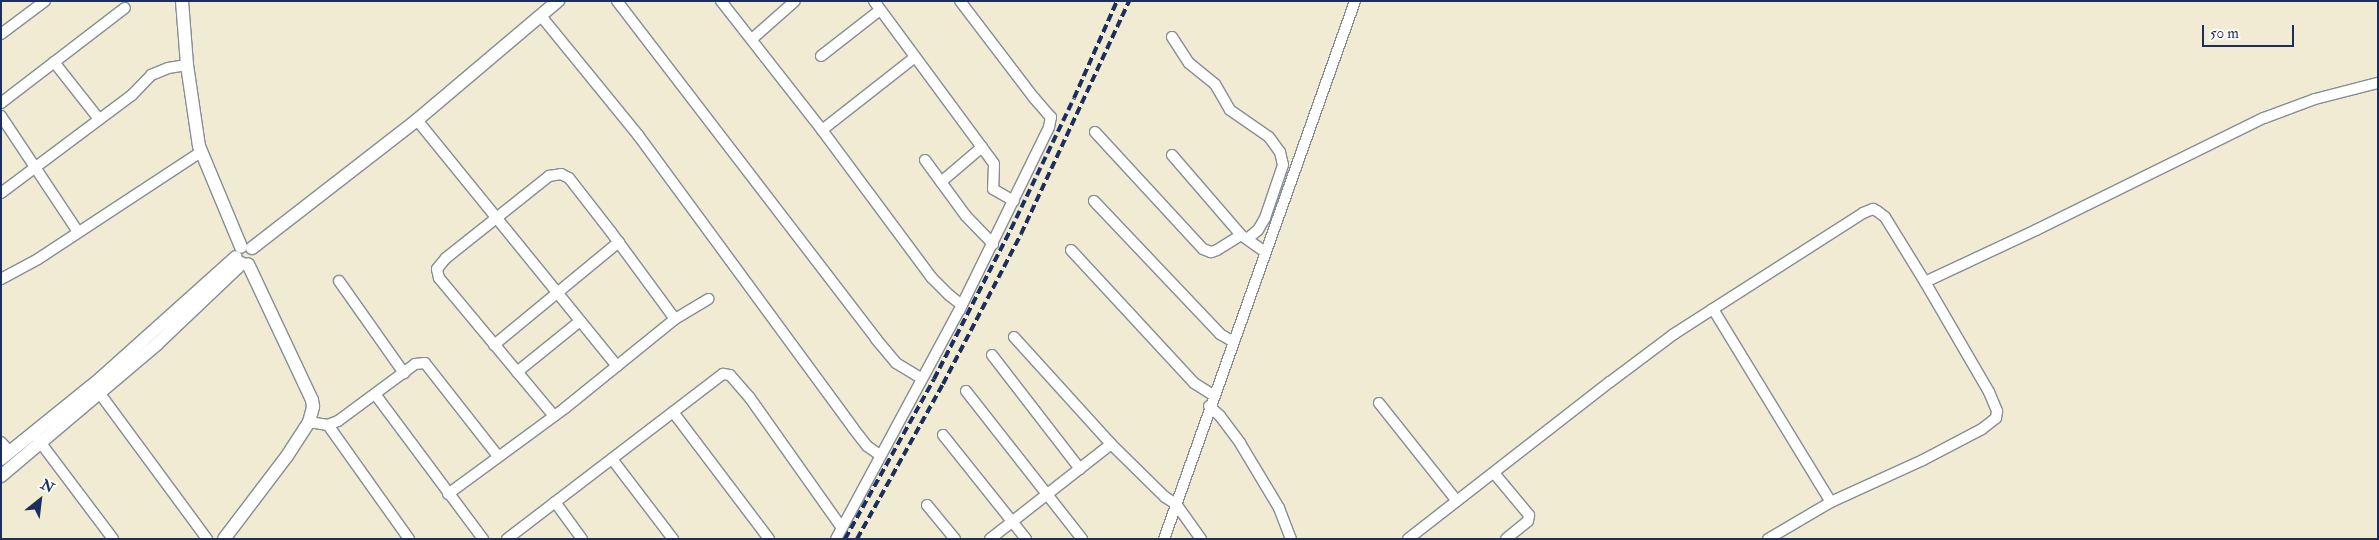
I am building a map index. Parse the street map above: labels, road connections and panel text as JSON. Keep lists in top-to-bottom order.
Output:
{
  "scale_bar": "50 m",
  "north": "top right"
}
